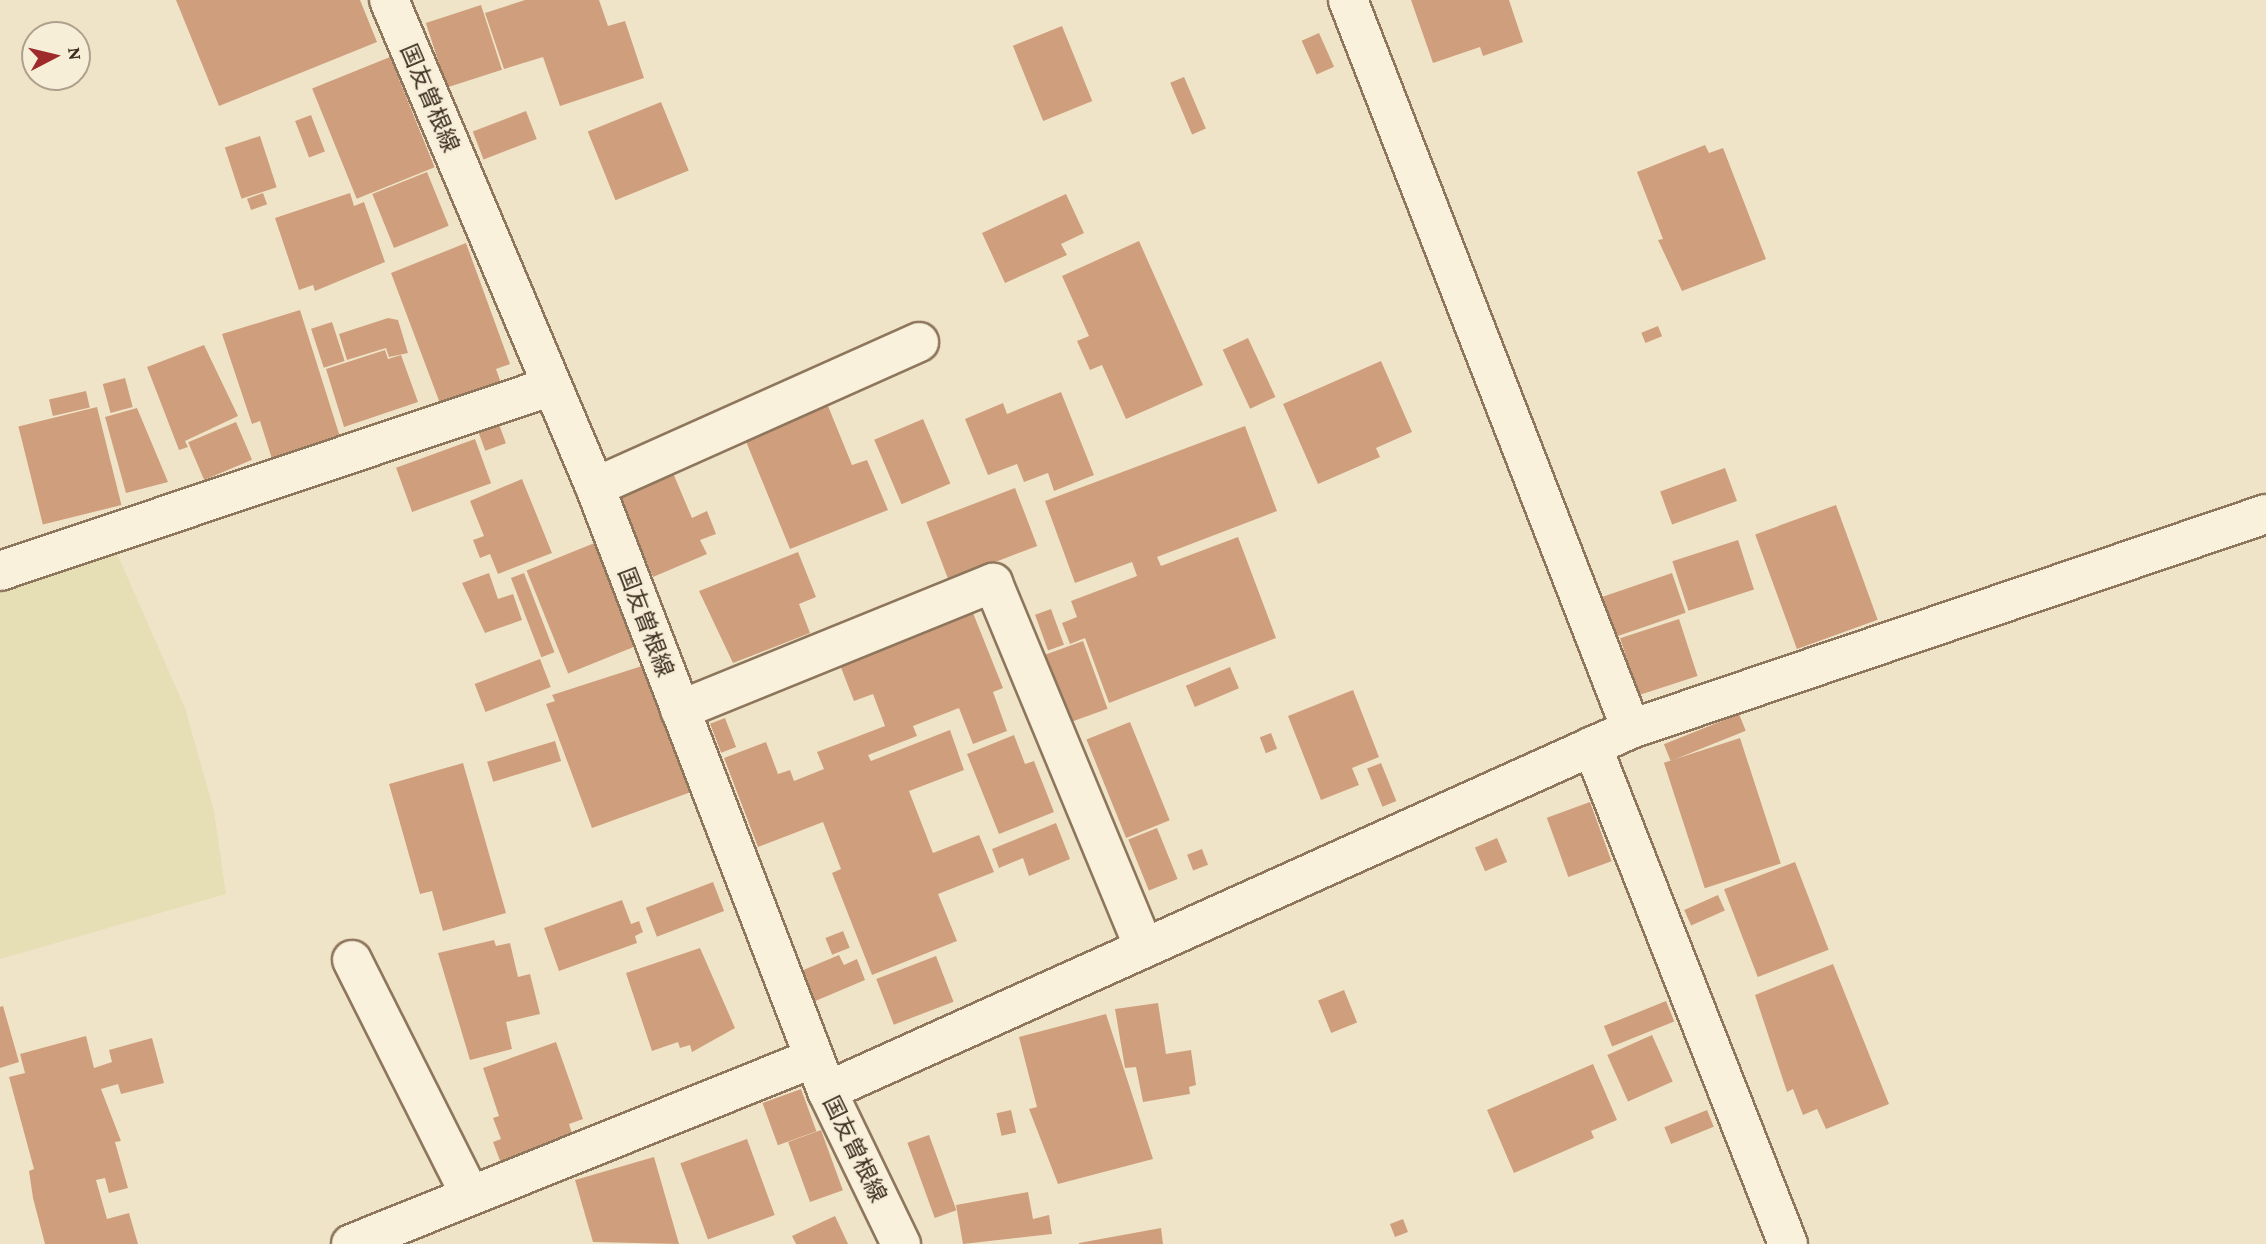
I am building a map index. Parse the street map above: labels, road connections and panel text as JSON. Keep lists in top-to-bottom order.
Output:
{
  "streets": {
    "street": ["国友曽根線"]
  },
  "north": "right"
}
